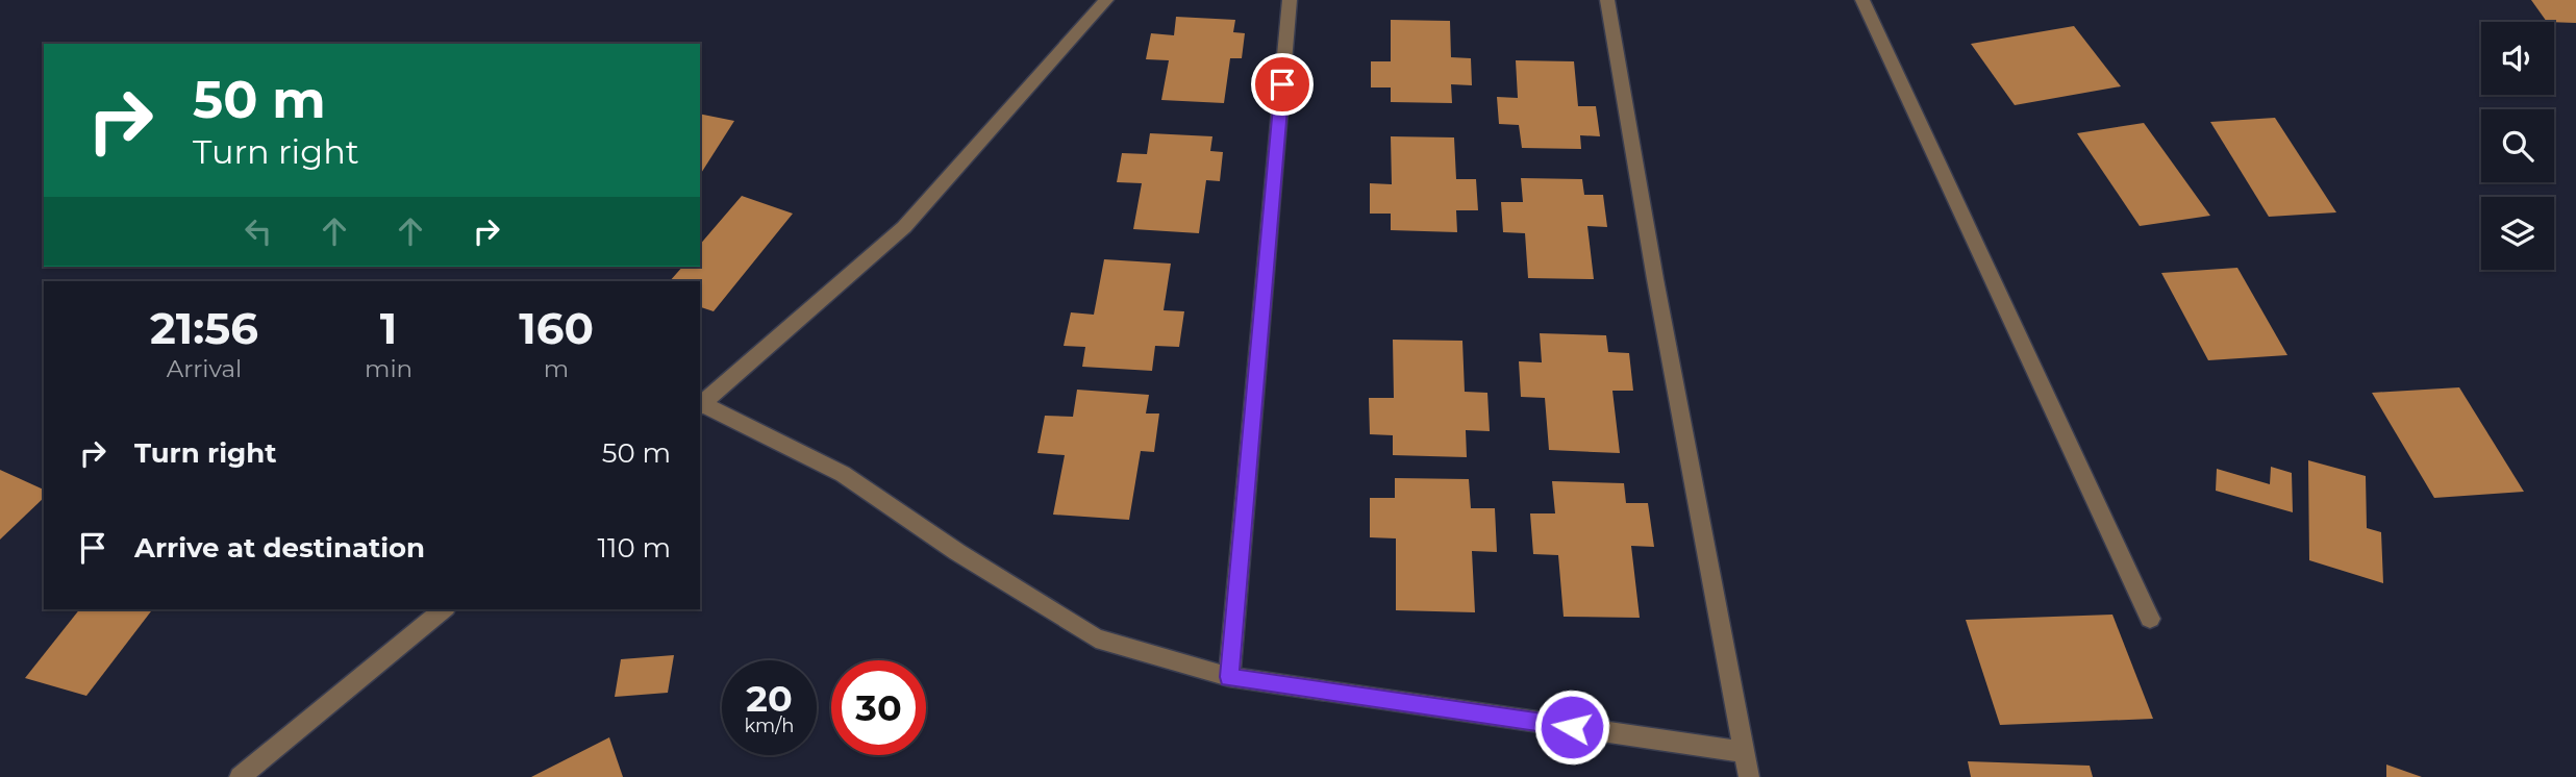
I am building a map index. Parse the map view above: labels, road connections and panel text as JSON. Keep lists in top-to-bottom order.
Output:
{
  "page": {
    "turn": ["50 m", "Turn right"],
    "eta": [
      "21:56",
      "Arrival",
      "1",
      "min",
      "160",
      "m"
    ],
    "list": [
      {
        "name": "Turn right",
        "value": "50 m"
      },
      {
        "name": "Arrive at destination",
        "value": "110 m"
      }
    ],
    "speed": "20 km/h",
    "limit": "30"
  }
}
